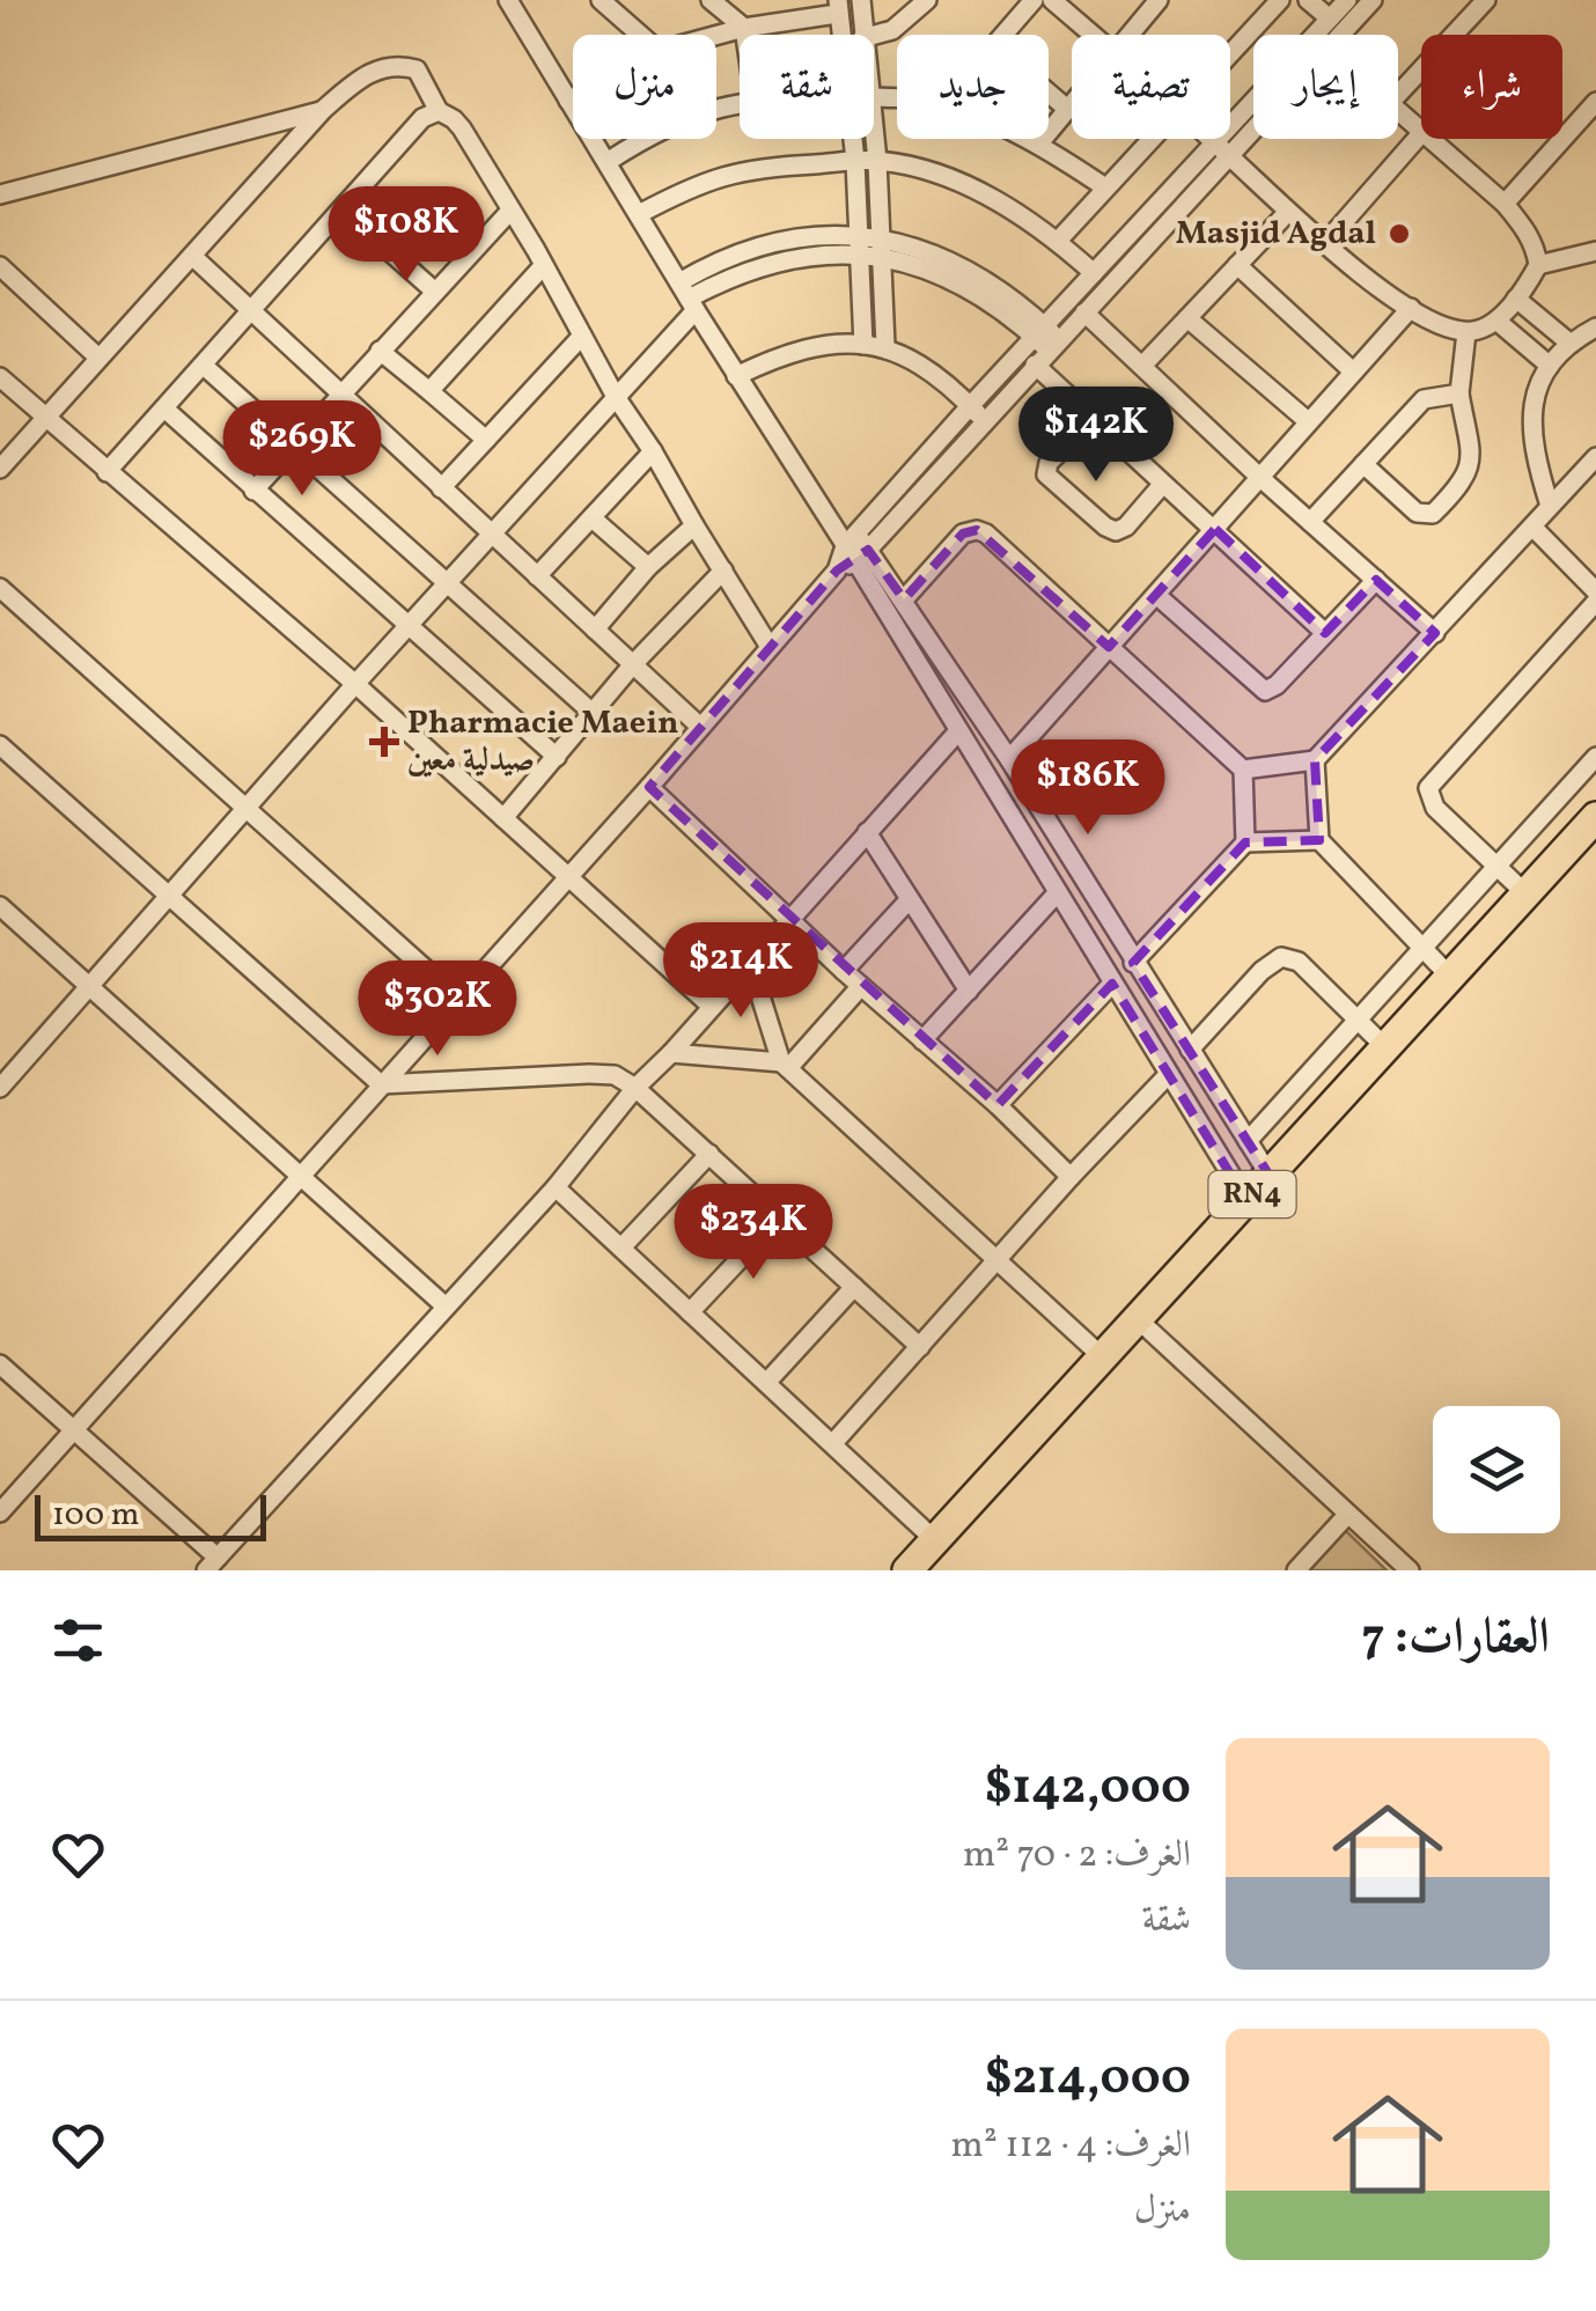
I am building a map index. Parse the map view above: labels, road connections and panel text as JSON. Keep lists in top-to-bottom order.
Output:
{
  "streets": {
    "main road": ["RN4"]
  },
  "places": {
    "other": ["Masjid Agdal"],
    "health": ["Pharmacie Maein صيدلية معين"]
  },
  "scale_bar": "100 m",
  "page": {
    "chip": [
      "شراء",
      "إيجار",
      "تصفية",
      "جديد",
      "شقة",
      "منزل"
    ],
    "price": [
      "$108K",
      "$142K",
      "$269K",
      "$186K",
      "$214K",
      "$302K",
      "$234K"
    ],
    "scale": "100 m",
    "heading": "العقارات: 7",
    "list": [
      {
        "name": "$142,000",
        "note": "الغرف: 2 · 70 m² · شقة"
      },
      {
        "name": "$214,000",
        "note": "الغرف: 4 · 112 m² · منزل"
      }
    ]
  }
}
